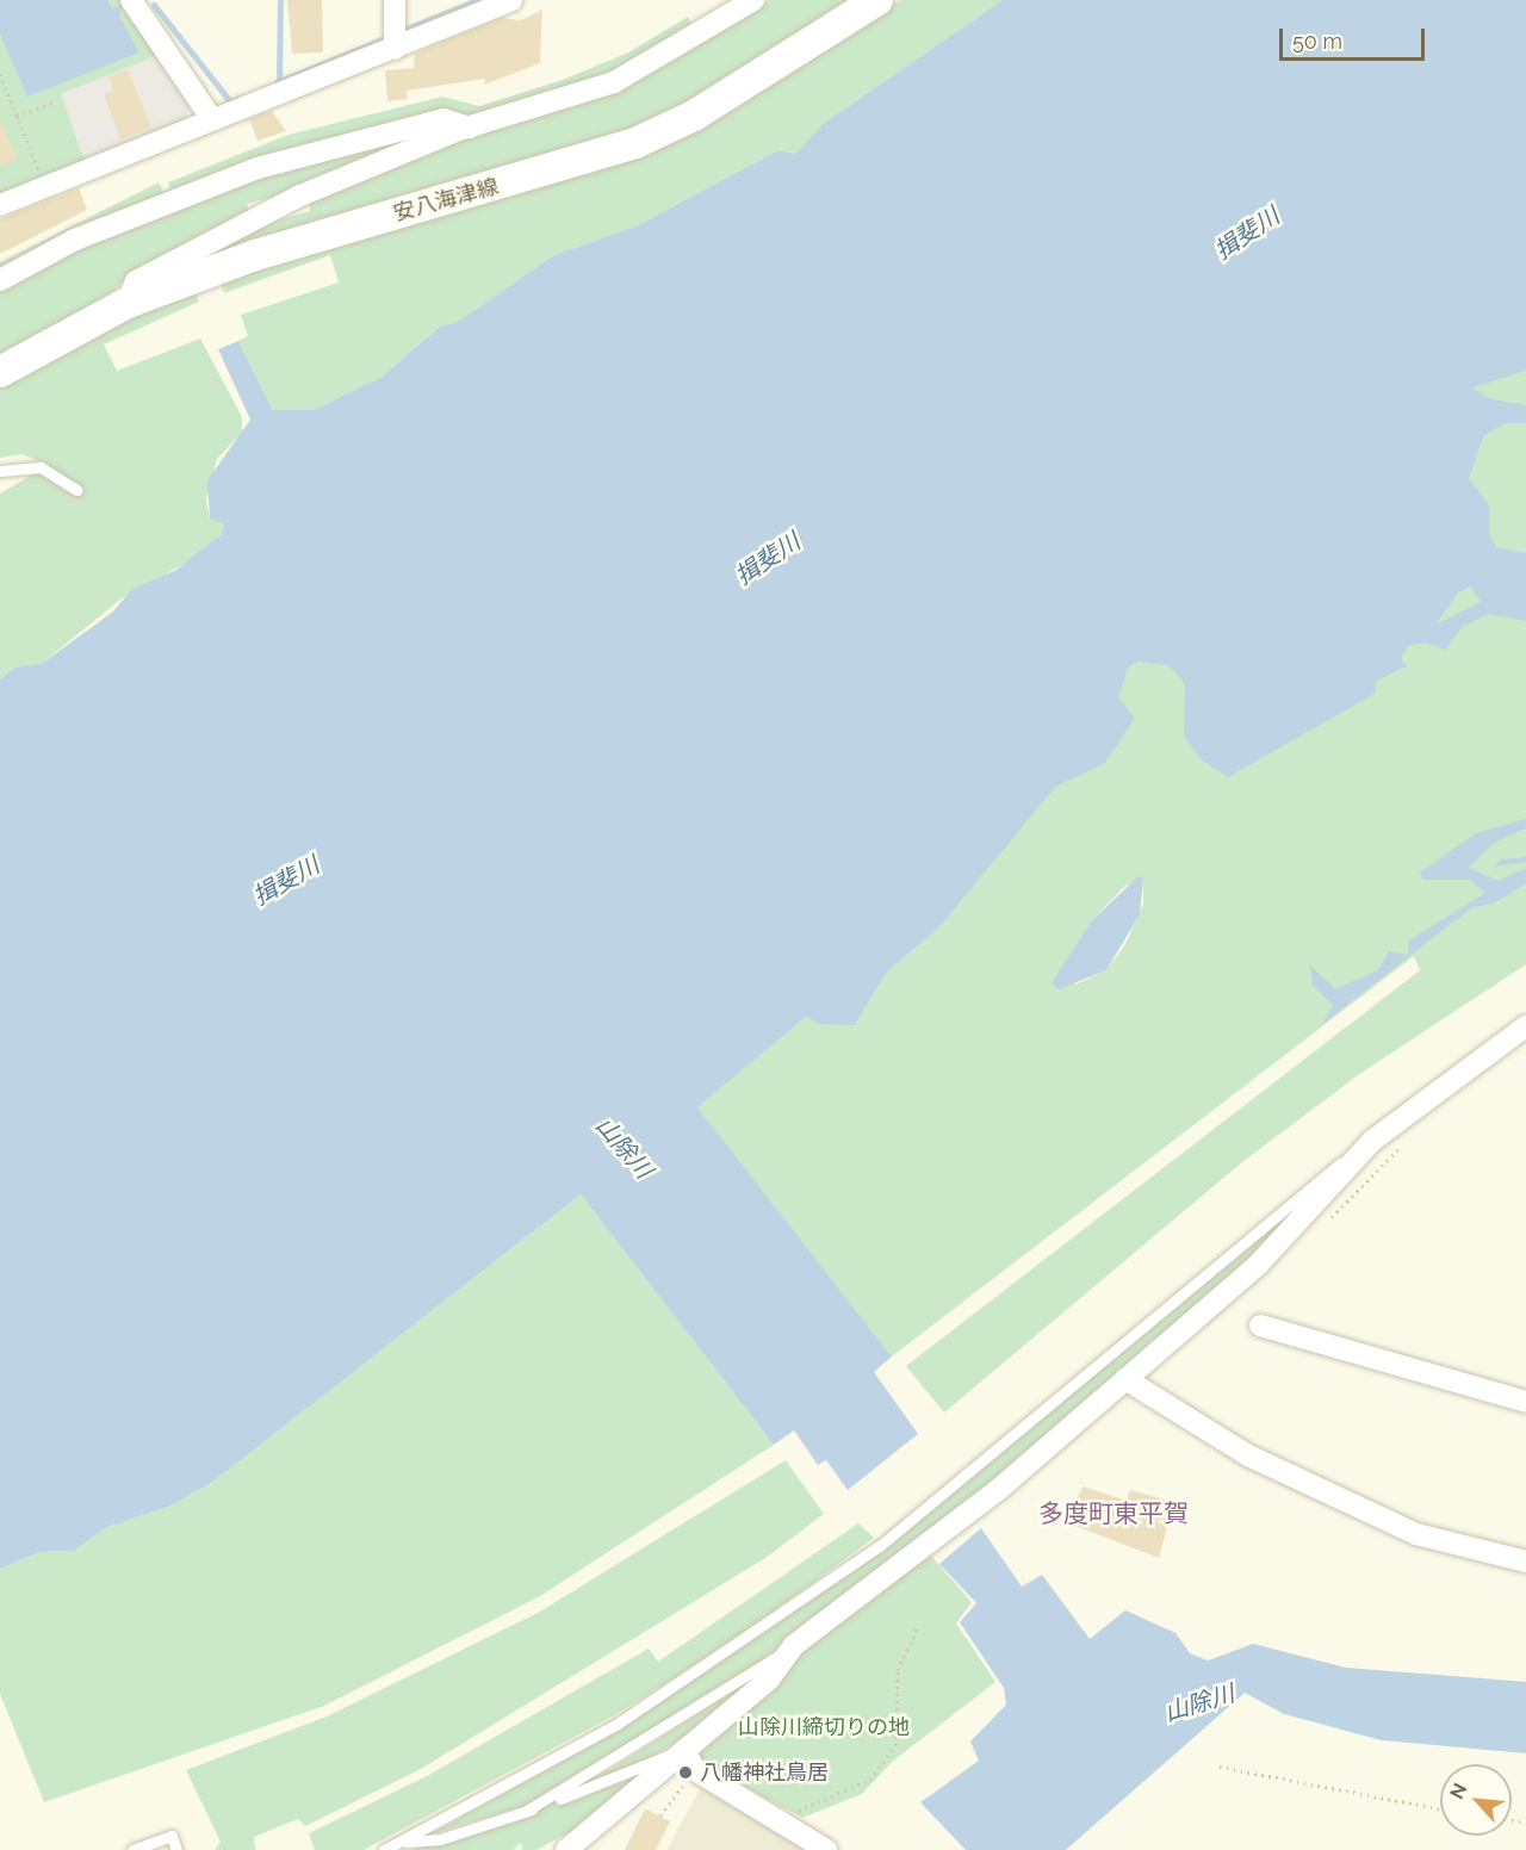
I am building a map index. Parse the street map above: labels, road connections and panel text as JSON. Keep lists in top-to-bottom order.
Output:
{
  "streets": {
    "main road": ["安八海津線"]
  },
  "districts": ["多度町東平賀"],
  "water": ["揖斐川", "山除川"],
  "parks": ["山除川締切りの地"],
  "places": ["八幡神社鳥居"],
  "scale_bar": "50 m",
  "north": "top left"
}
